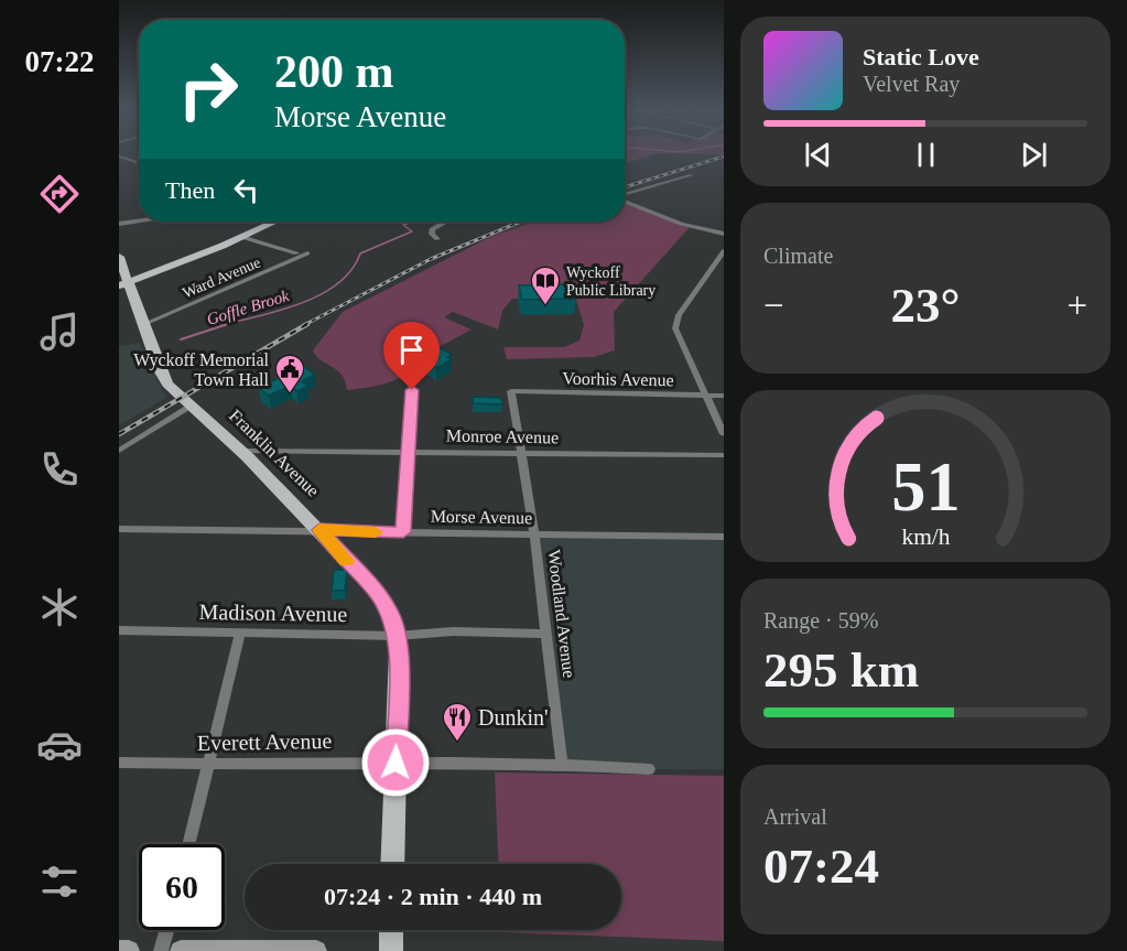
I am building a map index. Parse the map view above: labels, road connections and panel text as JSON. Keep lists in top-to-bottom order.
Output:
{
  "streets": {
    "main road": ["Franklin Avenue"],
    "street": [
      "Ward Avenue",
      "Voorhis Avenue",
      "Monroe Avenue",
      "Morse Avenue",
      "Madison Avenue",
      "Woodland Avenue",
      "Everett Avenue"
    ]
  },
  "crossings": [
    ["Ward Avenue", "Franklin Avenue"],
    ["Voorhis Avenue", "Woodland Avenue"],
    ["Monroe Avenue", "Franklin Avenue"],
    ["Monroe Avenue", "Woodland Avenue"],
    ["Franklin Avenue", "Morse Avenue"],
    ["Franklin Avenue", "Madison Avenue"],
    ["Franklin Avenue", "Everett Avenue"],
    ["Morse Avenue", "Woodland Avenue"],
    ["Madison Avenue", "Woodland Avenue"],
    ["Woodland Avenue", "Everett Avenue"]
  ],
  "water": ["Goffle Brook"],
  "places": {
    "library": ["Wyckoff Public Library"],
    "public building": ["Wyckoff Memorial Town Hall"],
    "restaurant": ["Dunkin'"]
  },
  "page": {
    "tabs": "07:22",
    "turn": ["200 m", "Morse Avenue"],
    "song": ["Static Love", "Velvet Ray"],
    "then": "Then",
    "tile": [
      "Climate",
      ["Range · 59%", "295 km"],
      ["Arrival", "07:24"]
    ],
    "heat": ["−", "23°", "+"],
    "limit": "60",
    "trip": "07:24 · 2 min · 440 m",
    "gauge": ["51", "km/h"]
  }
}
